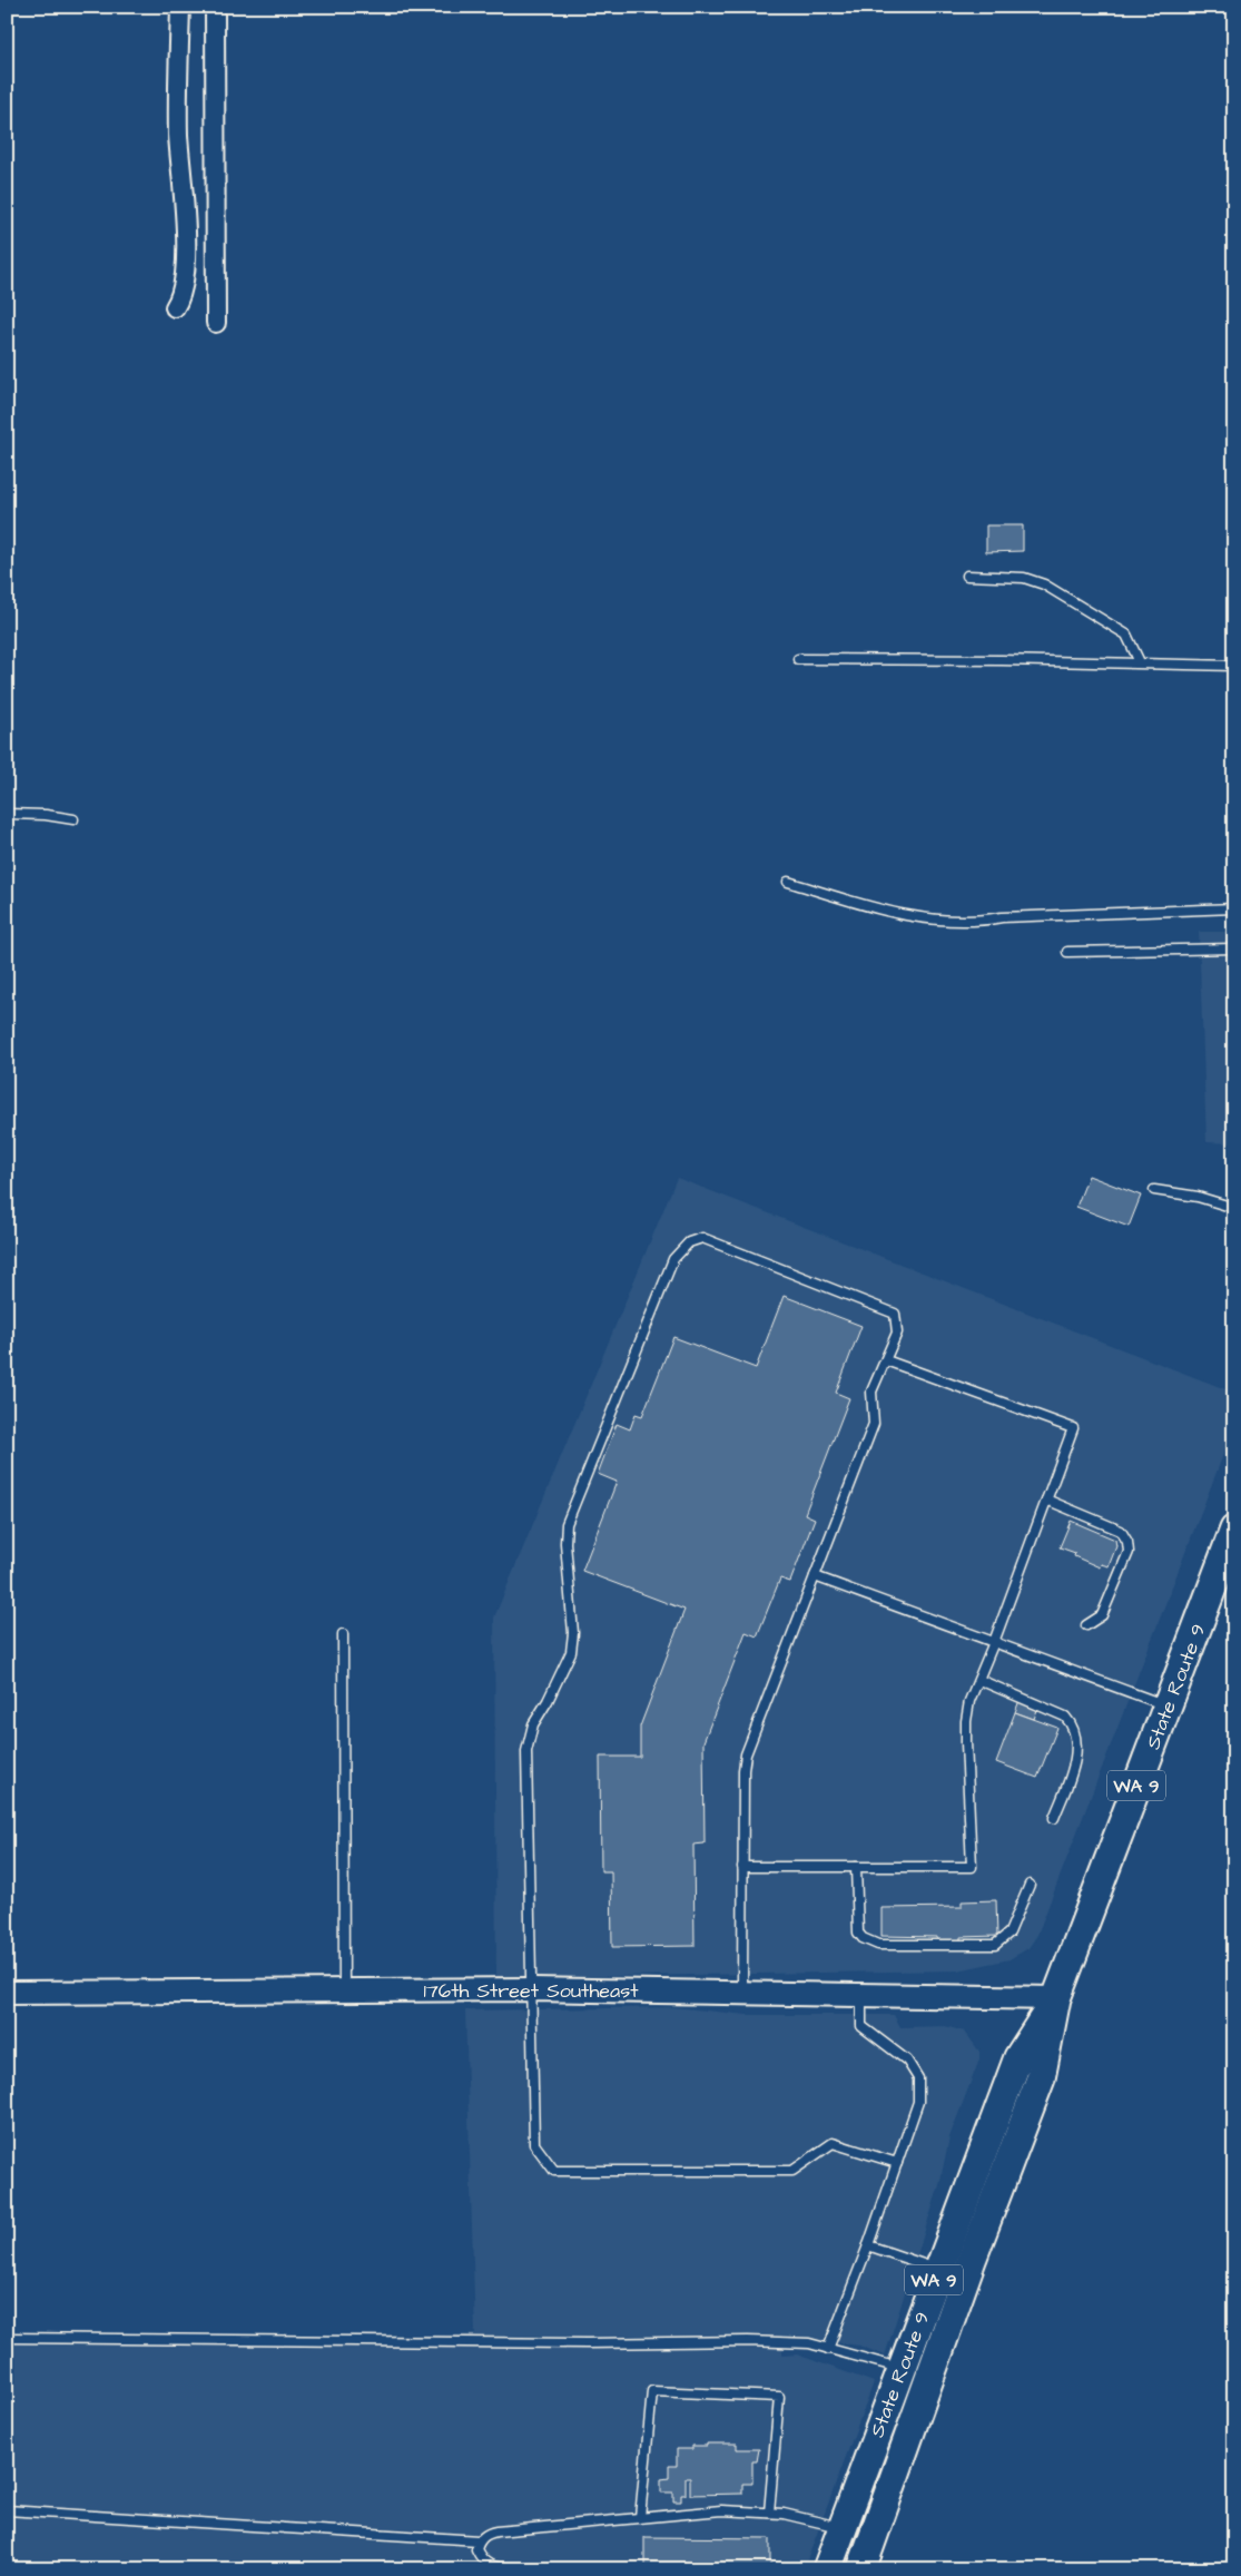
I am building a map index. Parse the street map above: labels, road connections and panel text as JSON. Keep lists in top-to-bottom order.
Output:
{
  "streets": {
    "main road": ["State Route 9", "WA 9"],
    "street": ["176th Street Southeast"]
  },
  "crossings": [
    ["State Route 9", "176th Street Southeast"]
  ]
}
